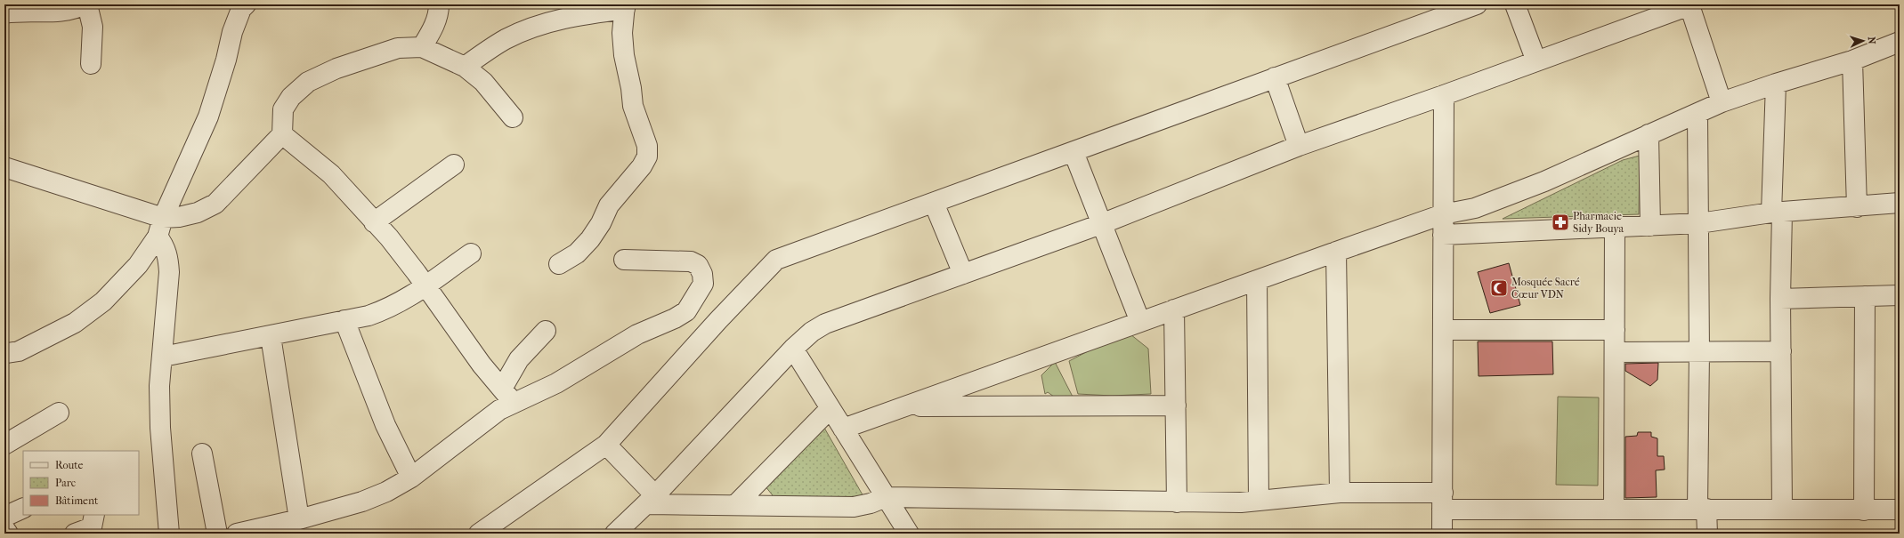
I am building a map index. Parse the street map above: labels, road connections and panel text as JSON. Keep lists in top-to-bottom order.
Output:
{
  "places": {
    "pharmacy": ["Pharmacie Sidy Bouya"],
    "mosque": ["Mosquée Sacré Cœur VDN"]
  },
  "legend": ["Route", "Parc", "Bâtiment"],
  "north": "right"
}
